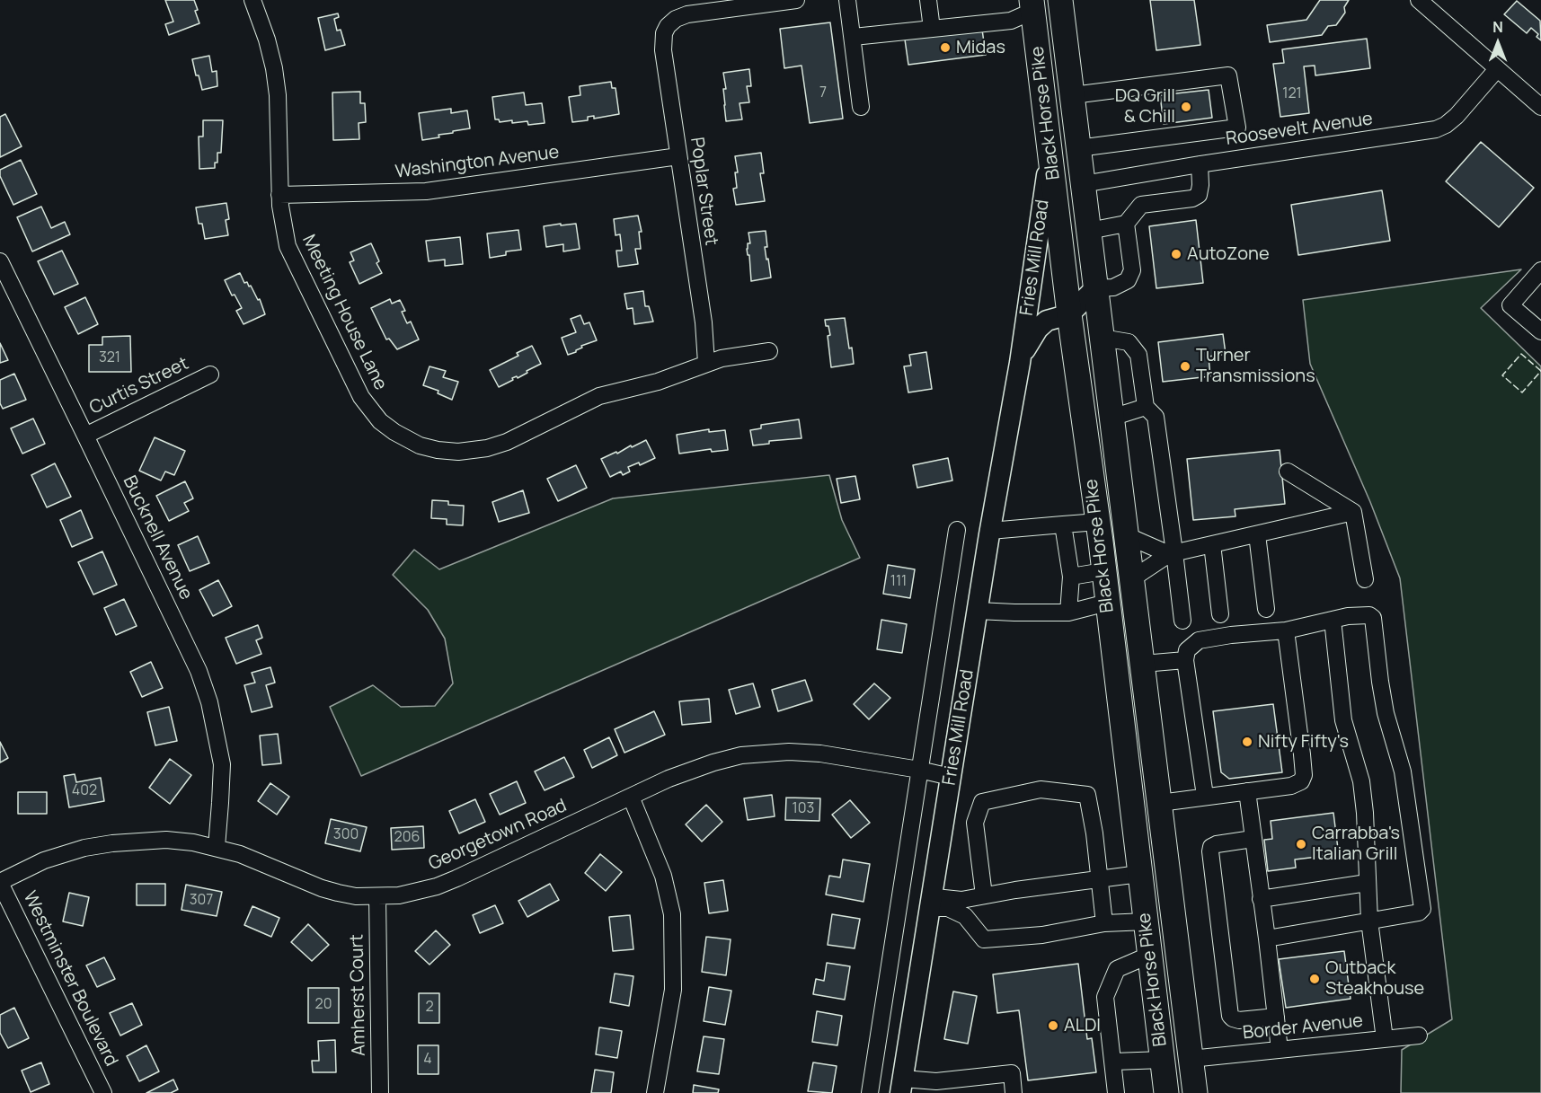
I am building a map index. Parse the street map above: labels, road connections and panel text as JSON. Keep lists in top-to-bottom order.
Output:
{
  "streets": {
    "highway": ["Black Horse Pike"],
    "main road": ["Fries Mill Road"],
    "street": [
      "Roosevelt Avenue",
      "Washington Avenue",
      "Poplar Street",
      "Meeting House Lane",
      "Curtis Street",
      "Bucknell Avenue",
      "Georgetown Road",
      "Westminster Boulevard",
      "Amherst Court",
      "Border Avenue"
    ]
  },
  "crossings": [
    ["Black Horse Pike", "Roosevelt Avenue"],
    ["Black Horse Pike", "Fries Mill Road"],
    ["Black Horse Pike", "Border Avenue"],
    ["Washington Avenue", "Poplar Street"],
    ["Washington Avenue", "Meeting House Lane"],
    ["Poplar Street", "Meeting House Lane"],
    ["Fries Mill Road", "Georgetown Road"],
    ["Curtis Street", "Bucknell Avenue"],
    ["Bucknell Avenue", "Georgetown Road"],
    ["Georgetown Road", "Westminster Boulevard"],
    ["Georgetown Road", "Amherst Court"]
  ],
  "places": [
    "Midas",
    "DQ Grill & Chill",
    "AutoZone",
    "Turner Transmissions",
    "Nifty Fifty's",
    "Carrabba's Italian Grill",
    "Outback Steakhouse",
    "ALDI"
  ],
  "house_numbers": [
    "7",
    "121",
    "321",
    "111",
    "402",
    "103",
    "300",
    "206",
    "307",
    "20",
    "2",
    "4"
  ],
  "north": "top"
}
